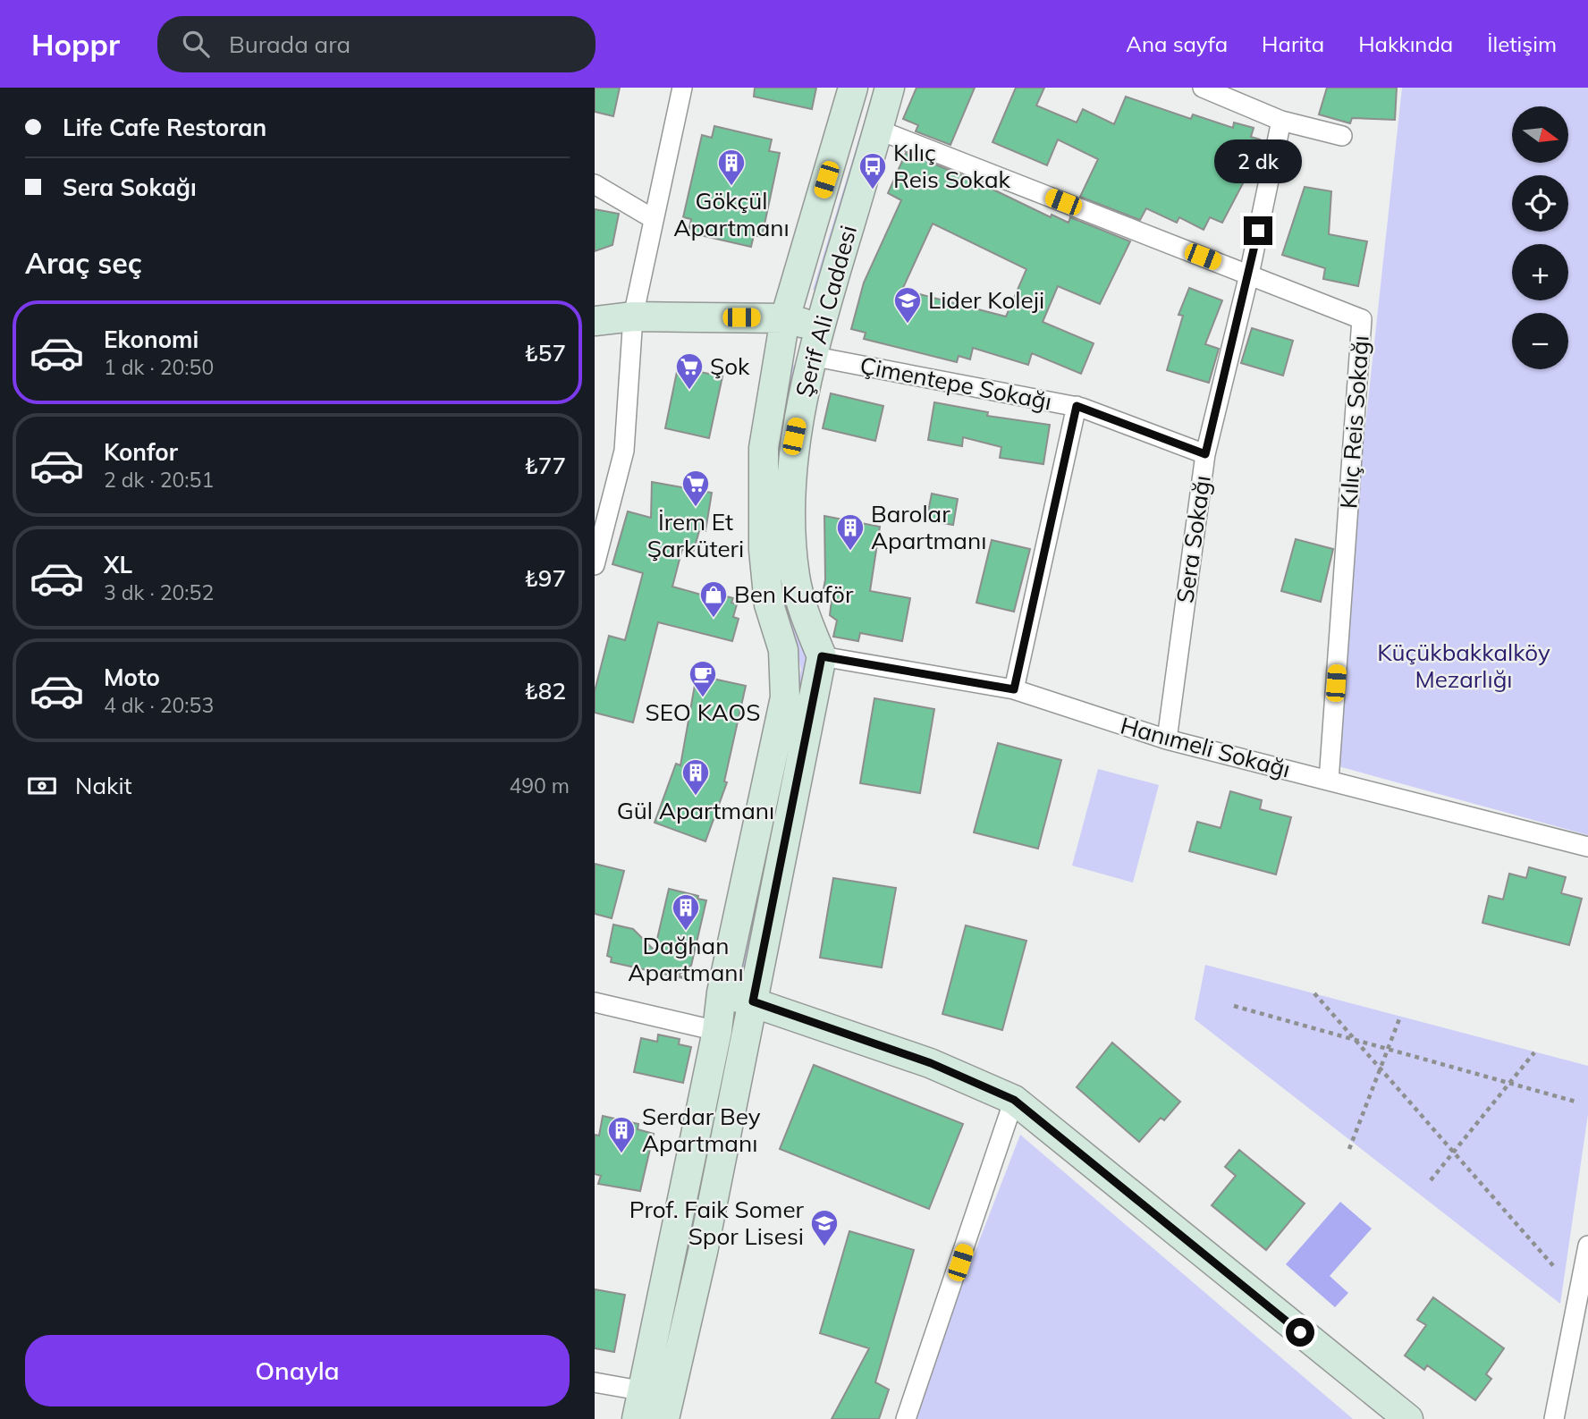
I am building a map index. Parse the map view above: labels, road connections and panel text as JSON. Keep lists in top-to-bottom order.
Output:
{
  "streets": {
    "street": [
      "Şerif Ali Caddesi",
      "Çimentepe Sokağı",
      "Kılıç Reis Sokağı",
      "Sera Sokağı",
      "Hanımeli Sokağı"
    ]
  },
  "crossings": [
    ["Şerif Ali Caddesi", "Çimentepe Sokağı"],
    ["Şerif Ali Caddesi", "Kılıç Reis Sokağı"],
    ["Şerif Ali Caddesi", "Hanımeli Sokağı"],
    ["Çimentepe Sokağı", "Sera Sokağı"],
    ["Kılıç Reis Sokağı", "Sera Sokağı"],
    ["Kılıç Reis Sokağı", "Hanımeli Sokağı"],
    ["Sera Sokağı", "Hanımeli Sokağı"]
  ],
  "parks": ["Küçükbakkalköy Mezarlığı"],
  "places": {
    "building": [
      "Gökçül Apartmanı",
      "Barolar Apartmanı",
      "Gül Apartmanı",
      "Dağhan Apartmanı",
      "Serdar Bey Apartmanı"
    ],
    "bus stop": ["Kılıç Reis Sokak"],
    "school or university": ["Lider Koleji", "Prof. Faik Somer Spor Lisesi"],
    "supermarket": ["Şok", "İrem Et Şarküteri"],
    "shop": ["Ben Kuaför"],
    "cafe": ["SEO KAOS"]
  },
  "north": "right",
  "page": {
    "header": "Hoppr",
    "search": "Burada ara",
    "nav": [
      "Ana sayfa",
      "Harita",
      "Hakkında",
      "İletişim"
    ],
    "banner": ["Life Cafe Restoran", "Sera Sokağı"],
    "map_buttons": ["+", "−"],
    "bubble": "2 dk",
    "heading": "Araç seç",
    "list": [
      {
        "name": "Ekonomi",
        "note": "1 dk · 20:50",
        "value": "₺57"
      },
      {
        "name": "Konfor",
        "note": "2 dk · 20:51",
        "value": "₺77"
      },
      {
        "name": "XL",
        "note": "3 dk · 20:52",
        "value": "₺97"
      },
      {
        "name": "Moto",
        "note": "4 dk · 20:53",
        "value": "₺82"
      }
    ],
    "pay": ["Nakit", "490 m"],
    "buttons": "Onayla"
  }
}
